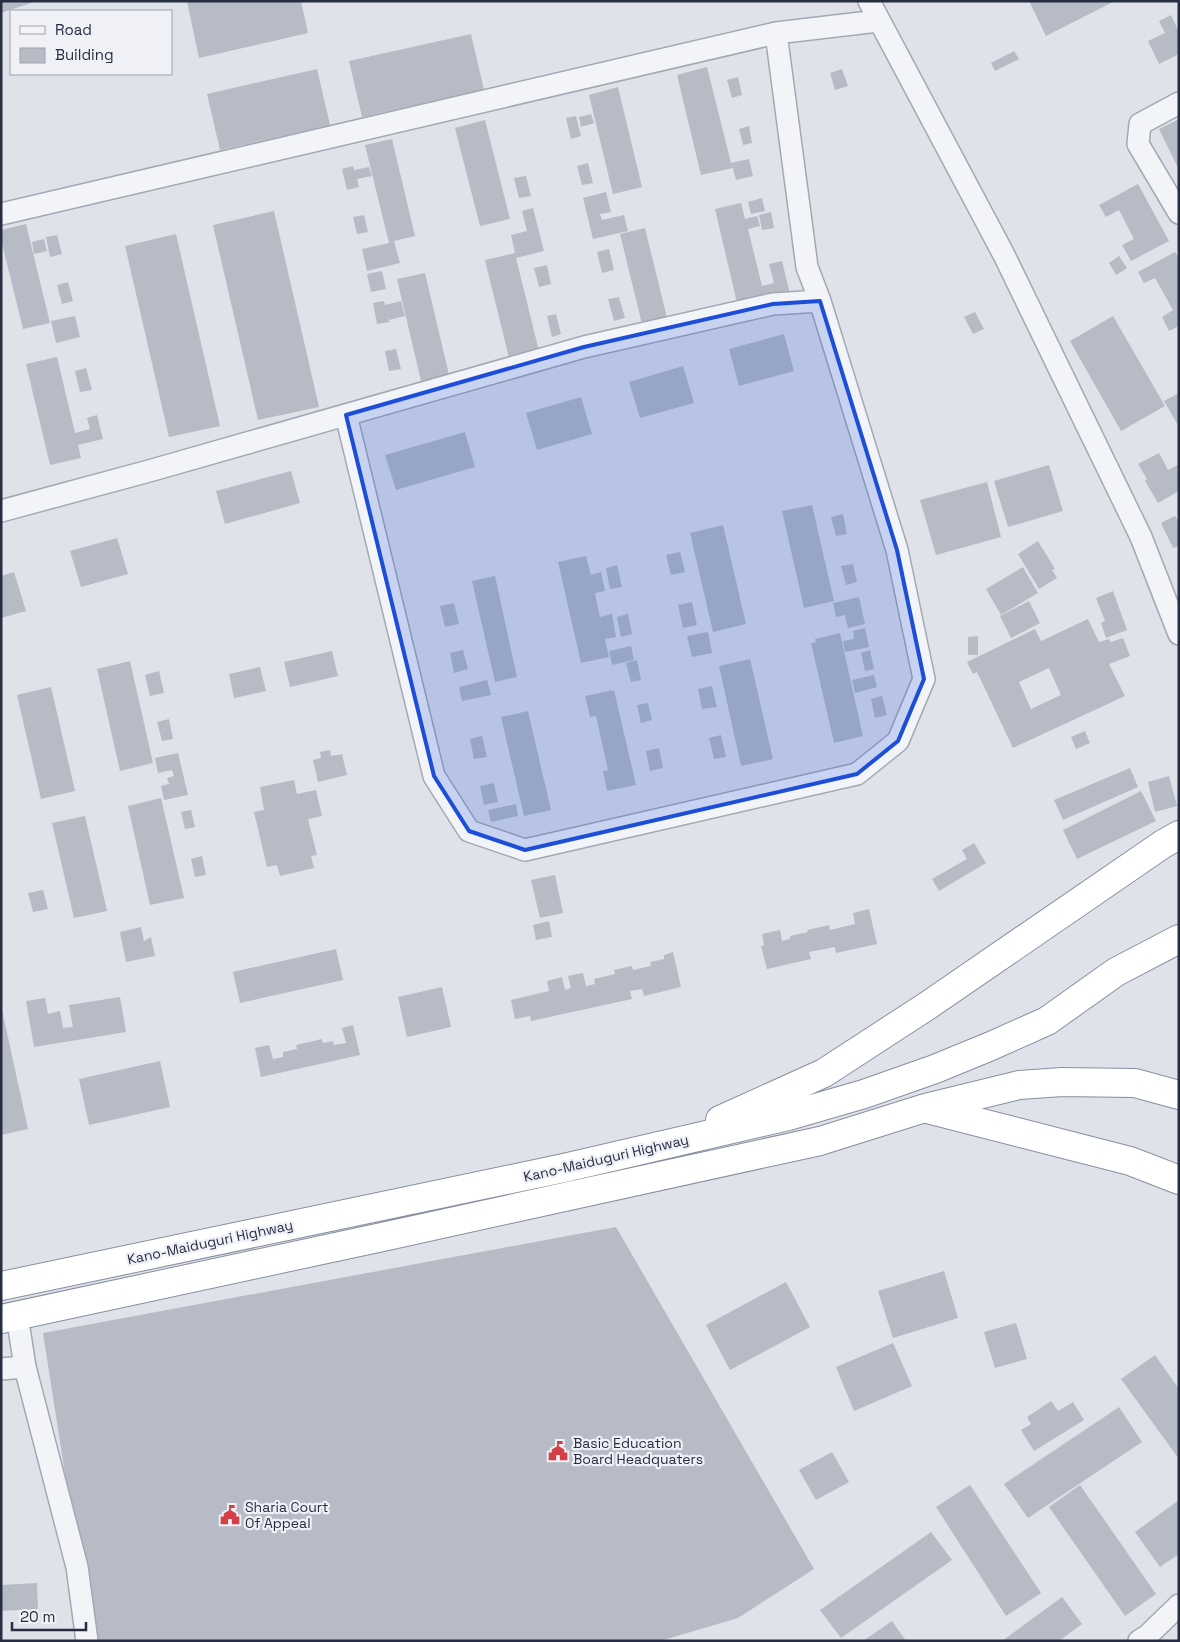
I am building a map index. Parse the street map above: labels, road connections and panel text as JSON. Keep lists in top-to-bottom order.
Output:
{
  "streets": {
    "highway": ["Kano-Maiduguri Highway"]
  },
  "places": {
    "public building": ["Basic Education Board Headquaters", "Sharia Court Of Appeal"]
  },
  "legend": ["Road", "Building"],
  "scale_bar": "20 m"
}
